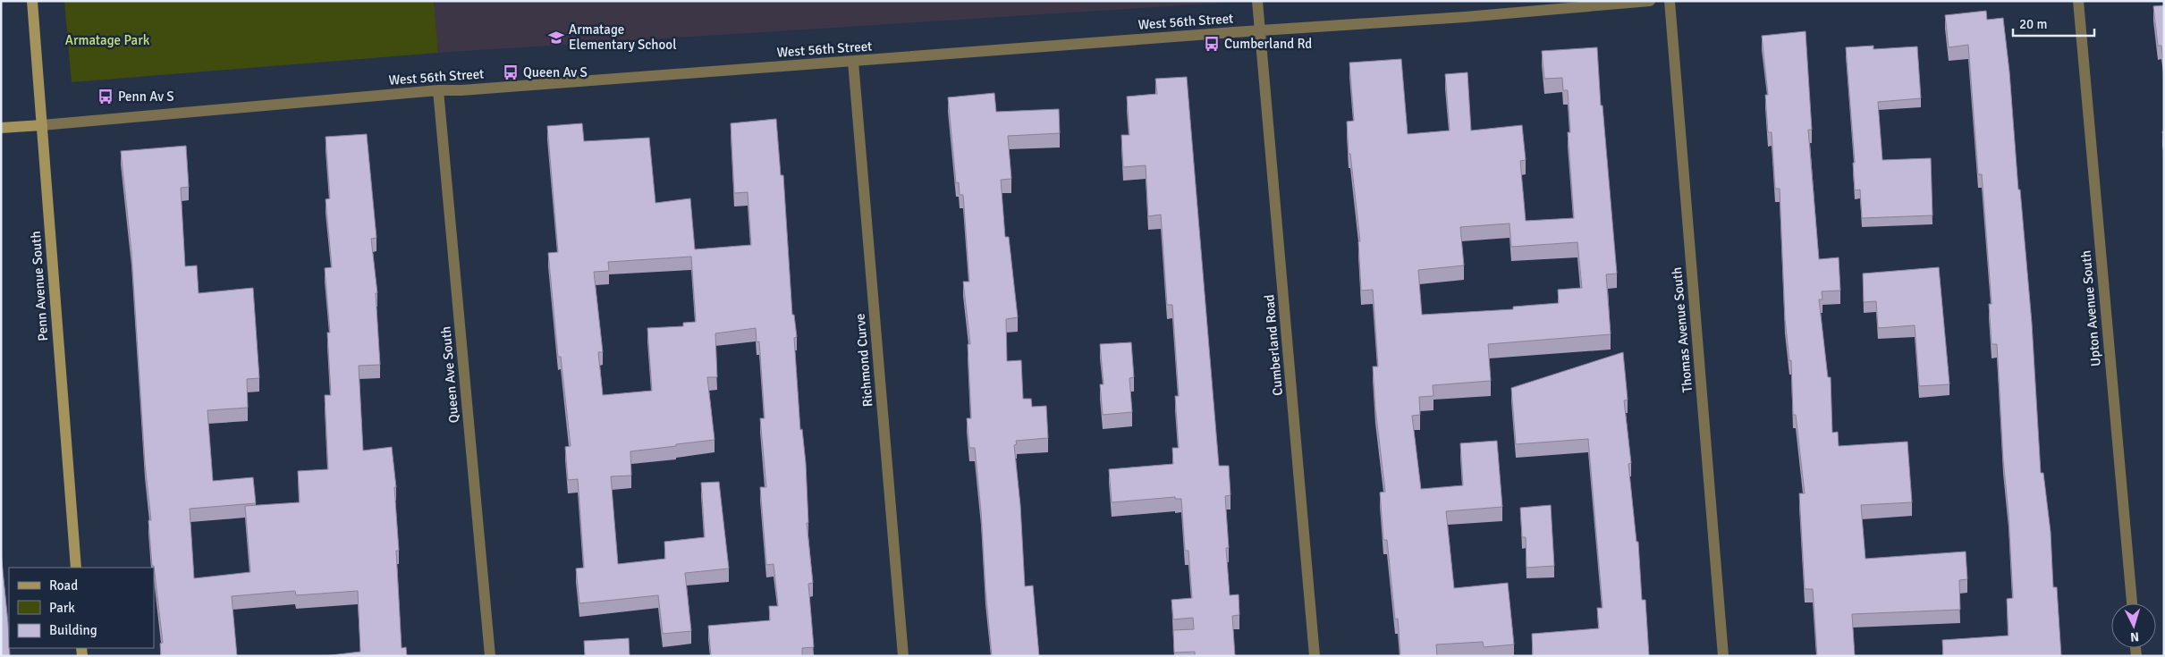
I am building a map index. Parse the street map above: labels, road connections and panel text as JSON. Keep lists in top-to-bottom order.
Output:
{
  "streets": {
    "main road": ["West 56th Street", "Penn Avenue South"],
    "street": [
      "Upton Avenue South",
      "Thomas Avenue South",
      "Cumberland Road",
      "Richmond Curve",
      "Queen Ave South"
    ]
  },
  "crossings": [
    ["West 56th Street", "Penn Avenue South"],
    ["West 56th Street", "Cumberland Road"],
    ["West 56th Street", "Richmond Curve"],
    ["West 56th Street", "Queen Ave South"]
  ],
  "parks": ["Armatage Park"],
  "places": {
    "school or university": ["Armatage Elementary School"],
    "bus stop": ["Cumberland Rd", "Queen Av S", "Penn Av S"]
  },
  "legend": ["Road", "Park", "Building"],
  "scale_bar": "20 m",
  "north": "bottom"
}
